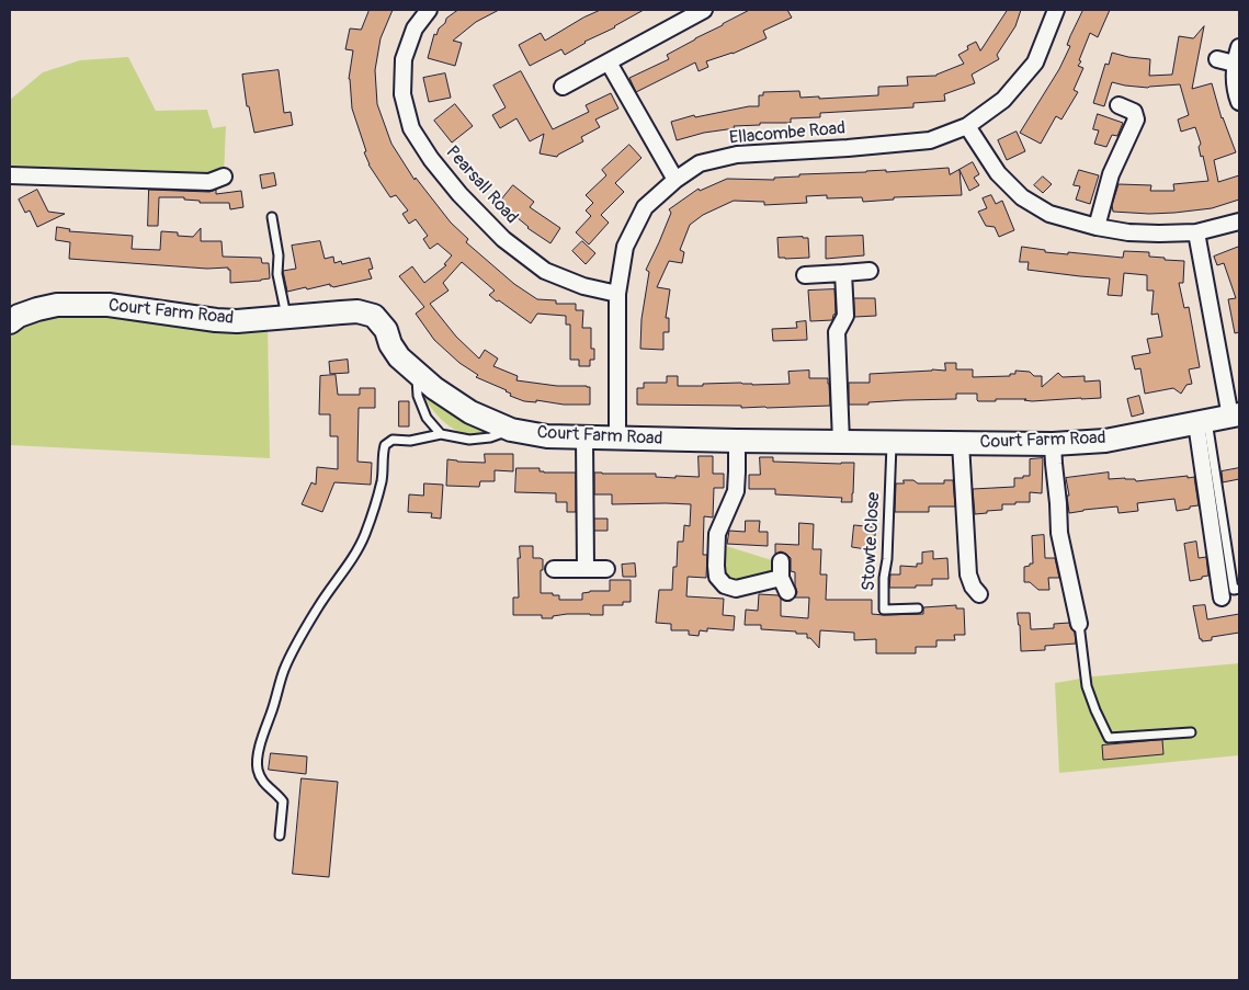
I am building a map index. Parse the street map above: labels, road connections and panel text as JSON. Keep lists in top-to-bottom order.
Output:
{
  "streets": {
    "street": ["Ellacombe Road", "Pearsall Road", "Court Farm Road"],
    "lane": ["Stowte Close"]
  },
  "crossings": [
    ["Ellacombe Road", "Pearsall Road"],
    ["Ellacombe Road", "Court Farm Road"],
    ["Court Farm Road", "Stowte Close"]
  ]
}
